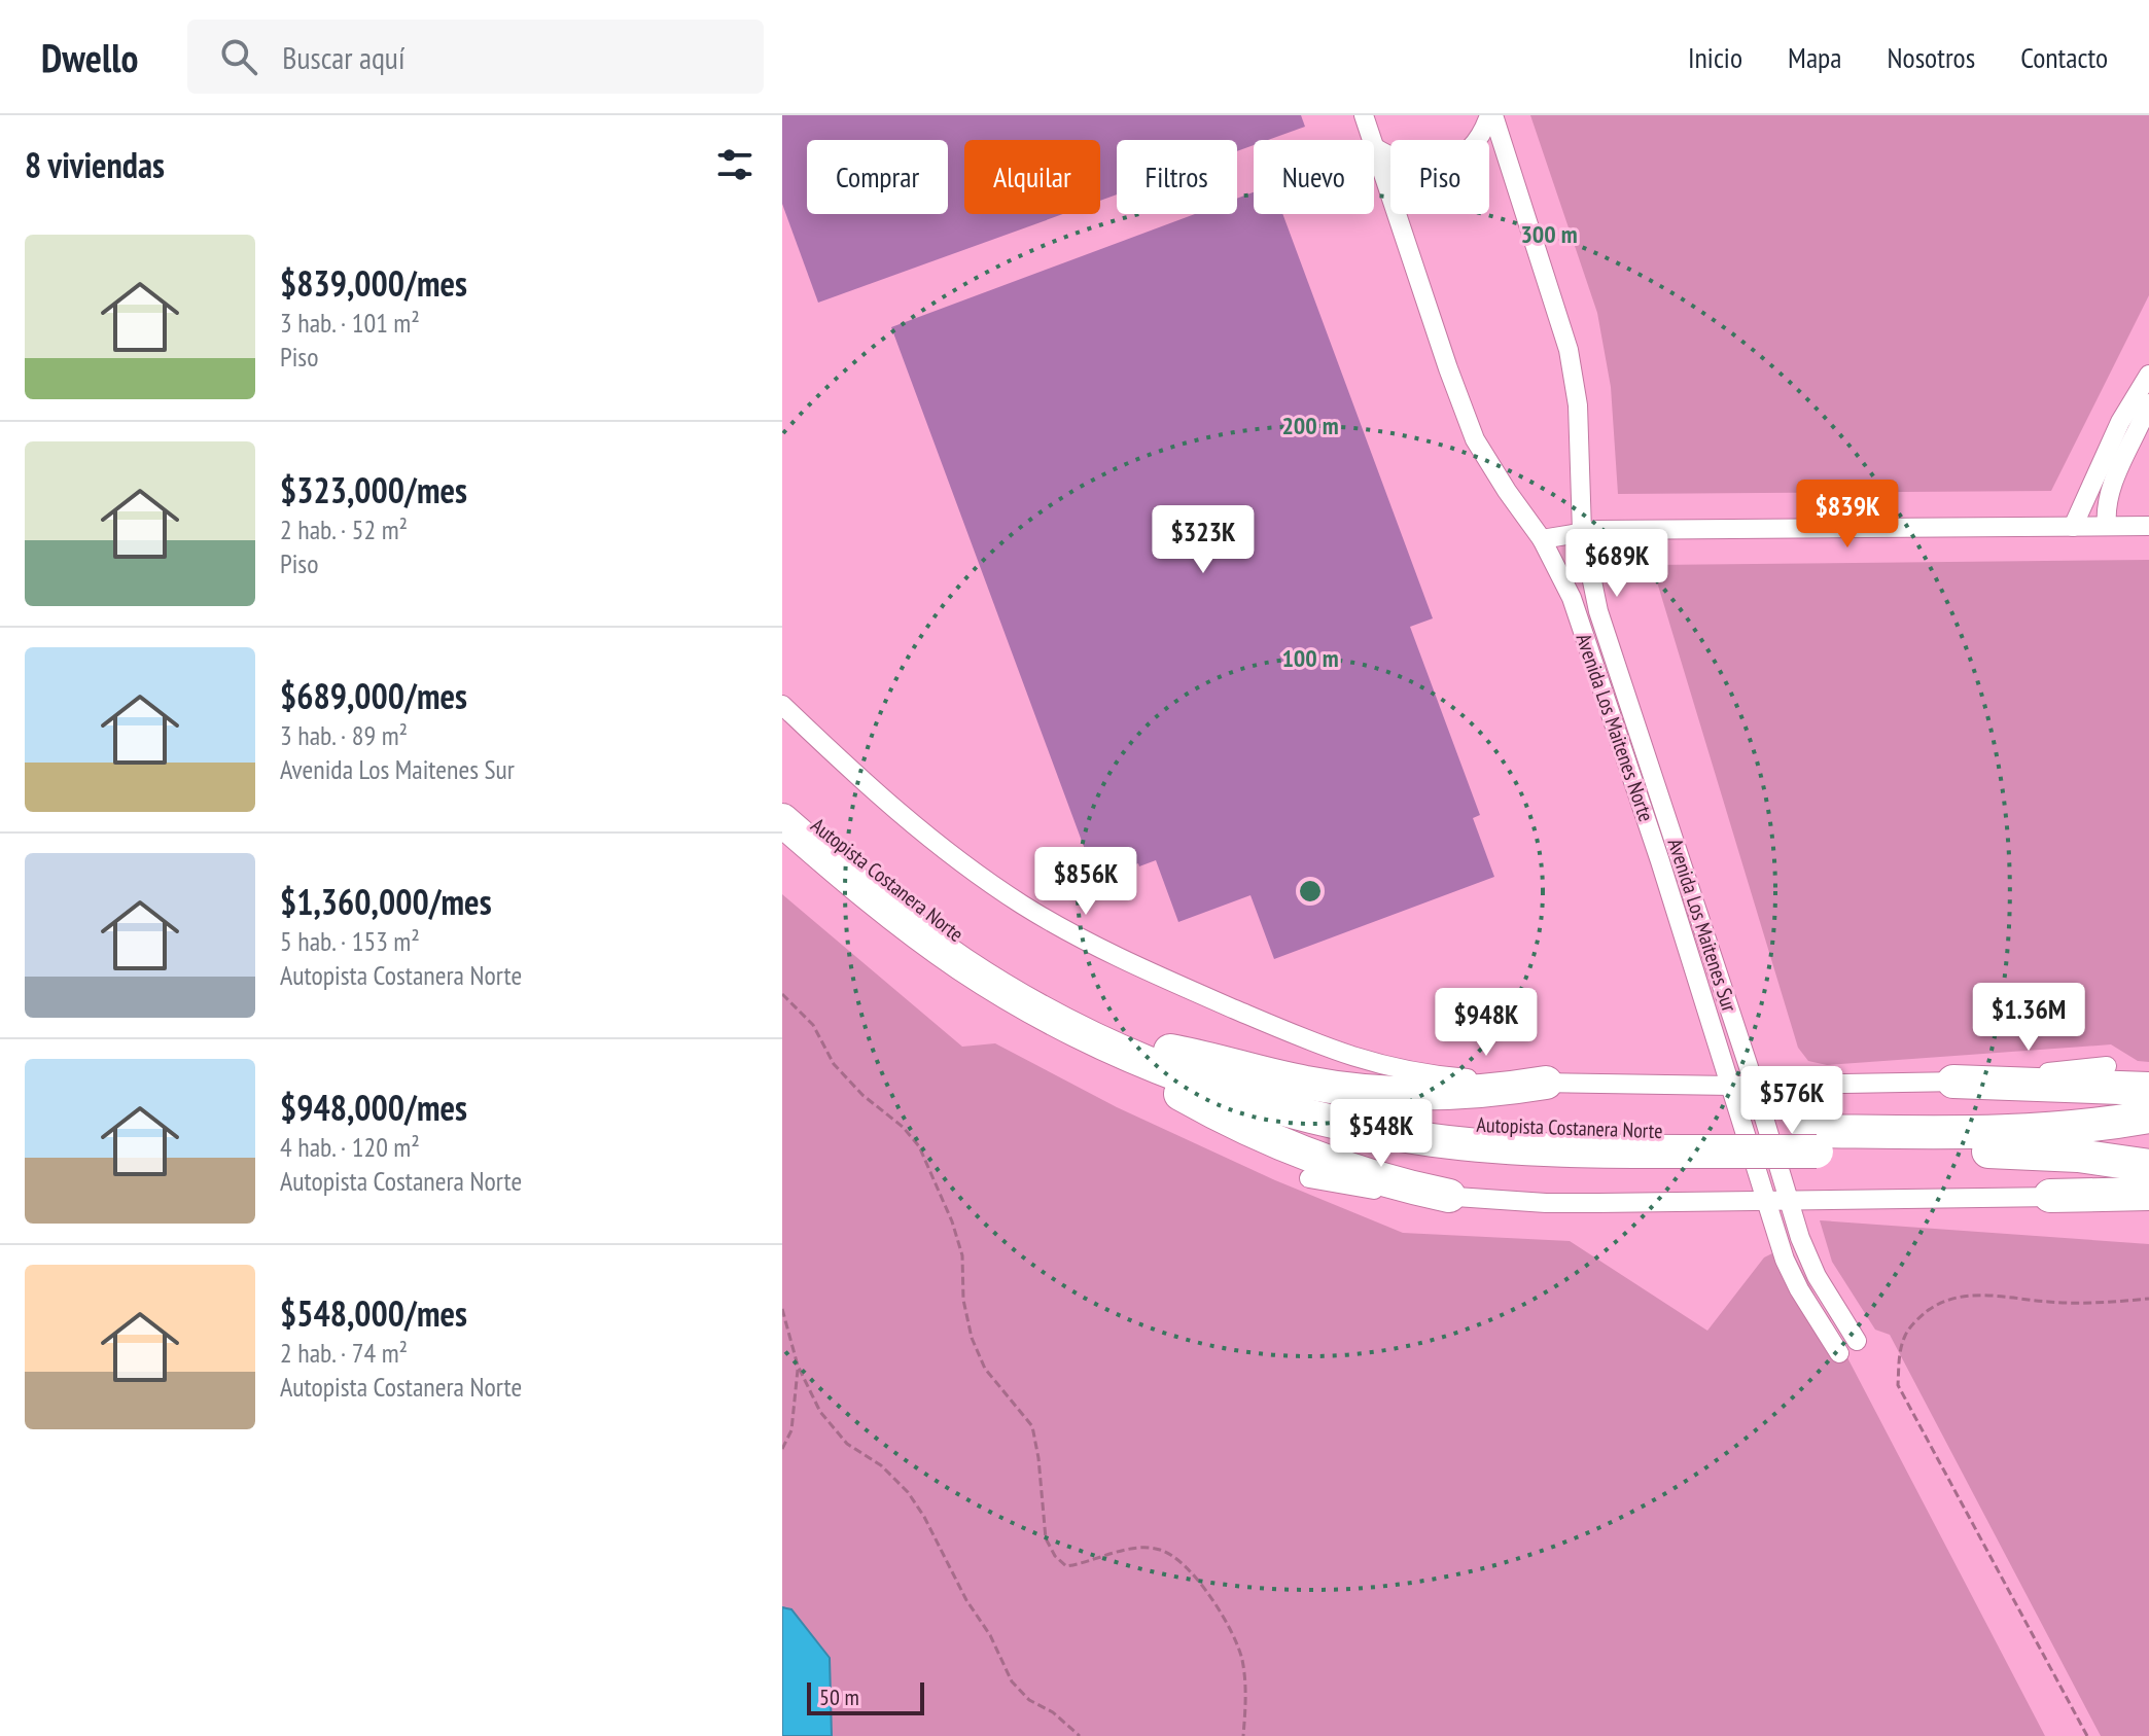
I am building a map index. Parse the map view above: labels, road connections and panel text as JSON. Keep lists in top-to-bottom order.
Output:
{
  "streets": {
    "highway": ["Autopista Costanera Norte"],
    "street": ["Avenida Los Maitenes Norte", "Avenida Los Maitenes Sur"]
  },
  "scale_bar": "50 m",
  "page": {
    "header": "Dwello",
    "search": "Buscar aquí",
    "nav": [
      "Inicio",
      "Mapa",
      "Nosotros",
      "Contacto"
    ],
    "heading": "8 viviendas",
    "chip": [
      "Comprar",
      "Alquilar",
      "Filtros",
      "Nuevo",
      "Piso"
    ],
    "list": [
      {
        "name": "$839,000/mes",
        "note": "3 hab. · 101 m² · Piso"
      },
      {
        "name": "$323,000/mes",
        "note": "2 hab. · 52 m² · Piso"
      },
      {
        "name": "$689,000/mes",
        "note": "3 hab. · 89 m² · Avenida Los Maitenes Sur"
      },
      {
        "name": "$1,360,000/mes",
        "note": "5 hab. · 153 m² · Autopista Costanera Norte"
      },
      {
        "name": "$948,000/mes",
        "note": "4 hab. · 120 m² · Autopista Costanera Norte"
      },
      {
        "name": "$548,000/mes",
        "note": "2 hab. · 74 m² · Autopista Costanera Norte"
      }
    ],
    "price": [
      "$839K",
      "$323K",
      "$689K",
      "$856K",
      "$1.36M",
      "$948K",
      "$576K",
      "$548K"
    ],
    "scale": "50 m"
  },
  "rings": ["300 m", "200 m", "100 m"]
}
